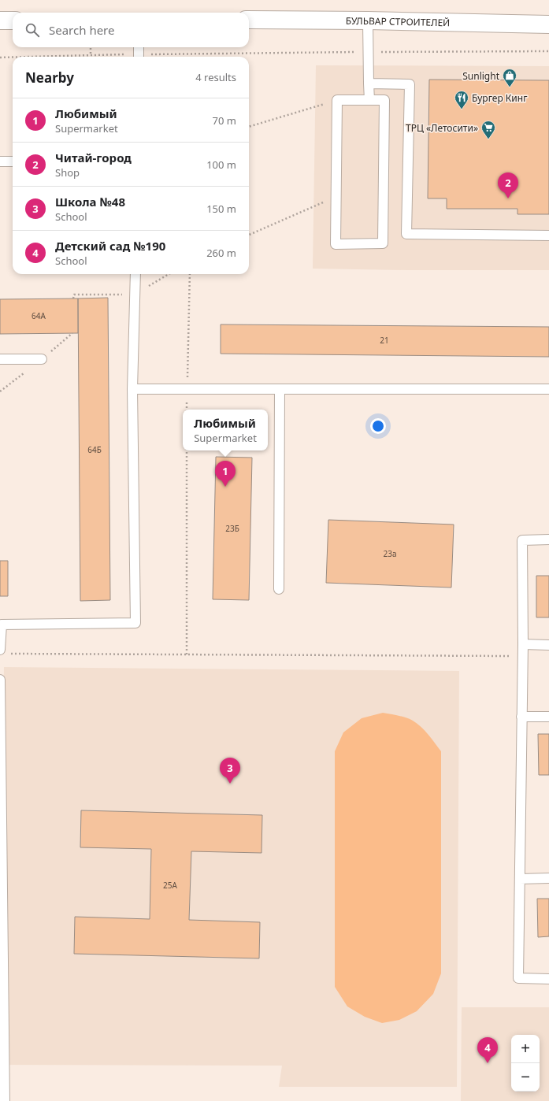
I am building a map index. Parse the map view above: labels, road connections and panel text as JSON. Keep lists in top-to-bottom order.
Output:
{
  "streets": {
    "main road": ["БУЛЬВАР СТРОИТЕЛЕЙ"]
  },
  "places": {
    "shop": ["Sunlight"],
    "restaurant": ["Бургер Кинг"],
    "supermarket": ["ТРЦ «Летосити»"]
  },
  "house_numbers": [
    "64А",
    "21",
    "64Б",
    "23Б",
    "23а",
    "25А"
  ],
  "page": {
    "search": "Search here",
    "heading": ["Nearby", "4 results"],
    "list": [
      {
        "mark": "1",
        "name": "Любимый",
        "note": "Supermarket",
        "value": "70 m"
      },
      {
        "mark": "2",
        "name": "Читай-город",
        "note": "Shop",
        "value": "100 m"
      },
      {
        "mark": "3",
        "name": "Школа №48",
        "note": "School",
        "value": "150 m"
      },
      {
        "mark": "4",
        "name": "Детский сад №190",
        "note": "School",
        "value": "260 m"
      }
    ],
    "pins": [
      "2",
      "1",
      "3",
      "4"
    ],
    "popup": ["Любимый", "Supermarket"],
    "map_buttons": ["+", "−"]
  }
}
